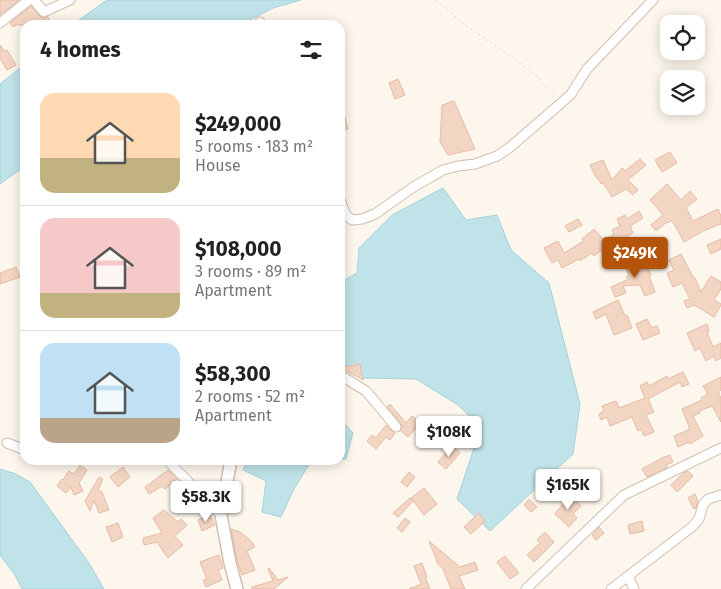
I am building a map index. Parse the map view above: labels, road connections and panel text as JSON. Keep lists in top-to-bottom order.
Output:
{
  "page": {
    "heading": "4 homes",
    "list": [
      {
        "name": "$249,000",
        "note": "5 rooms · 183 m² · House"
      },
      {
        "name": "$108,000",
        "note": "3 rooms · 89 m² · Apartment"
      },
      {
        "name": "$58,300",
        "note": "2 rooms · 52 m² · Apartment"
      }
    ],
    "price": [
      "$249K",
      "$108K",
      "$165K",
      "$58.3K"
    ]
  }
}
